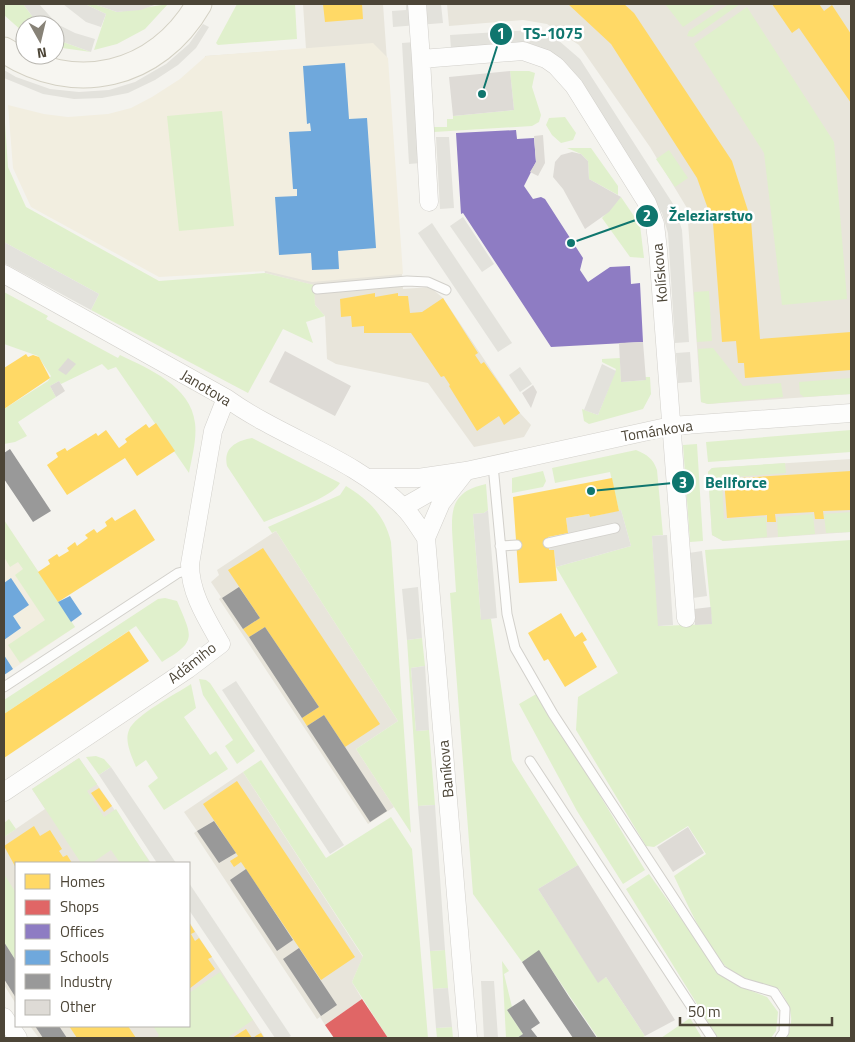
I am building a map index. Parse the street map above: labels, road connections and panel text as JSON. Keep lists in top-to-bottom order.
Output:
{
  "streets": {
    "street": [
      "Kolískova",
      "Janotova",
      "Tománkova",
      "Adámiho",
      "Baníkova"
    ]
  },
  "crossings": [
    ["Kolískova", "Tománkova"],
    ["Janotova", "Tománkova"],
    ["Janotova", "Adámiho"]
  ],
  "places": ["TS-1075", "Železiarstvo", "Bellforce"],
  "legend": [
    "Homes",
    "Shops",
    "Offices",
    "Schools",
    "Industry",
    "Other"
  ],
  "scale_bar": "50 m",
  "north": "bottom"
}
